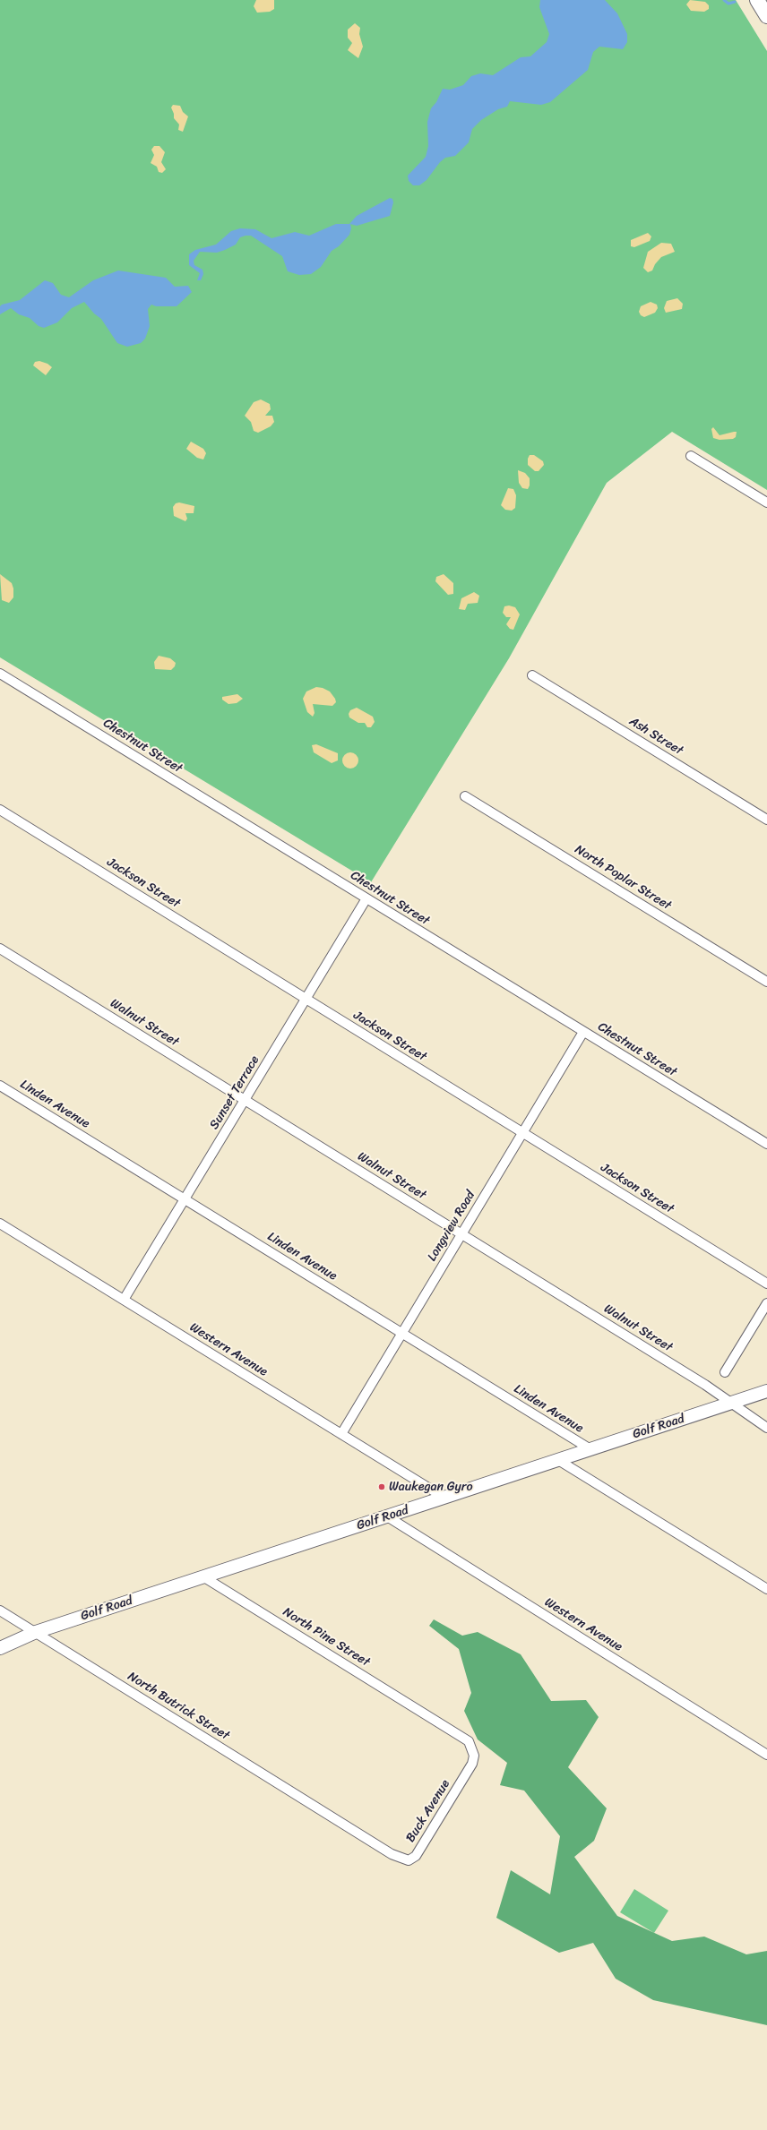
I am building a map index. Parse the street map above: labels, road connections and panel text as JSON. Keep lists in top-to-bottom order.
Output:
{
  "streets": {
    "street": [
      "Ash Street",
      "Chestnut Street",
      "North Poplar Street",
      "Jackson Street",
      "Walnut Street",
      "Sunset Terrace",
      "Linden Avenue",
      "Longview Road",
      "Western Avenue",
      "Golf Road",
      "North Pine Street",
      "North Butrick Street",
      "Buck Avenue"
    ]
  },
  "crossings": [
    ["Chestnut Street", "Sunset Terrace"],
    ["Chestnut Street", "Longview Road"],
    ["Jackson Street", "Sunset Terrace"],
    ["Jackson Street", "Longview Road"],
    ["Walnut Street", "Sunset Terrace"],
    ["Walnut Street", "Longview Road"],
    ["Walnut Street", "Golf Road"],
    ["Sunset Terrace", "Linden Avenue"],
    ["Sunset Terrace", "Western Avenue"],
    ["Linden Avenue", "Longview Road"],
    ["Linden Avenue", "Golf Road"],
    ["Longview Road", "Western Avenue"],
    ["Western Avenue", "Golf Road"],
    ["Golf Road", "North Pine Street"],
    ["Golf Road", "North Butrick Street"],
    ["North Pine Street", "Buck Avenue"],
    ["North Butrick Street", "Buck Avenue"]
  ],
  "places": ["Waukegan Gyro"]
}
